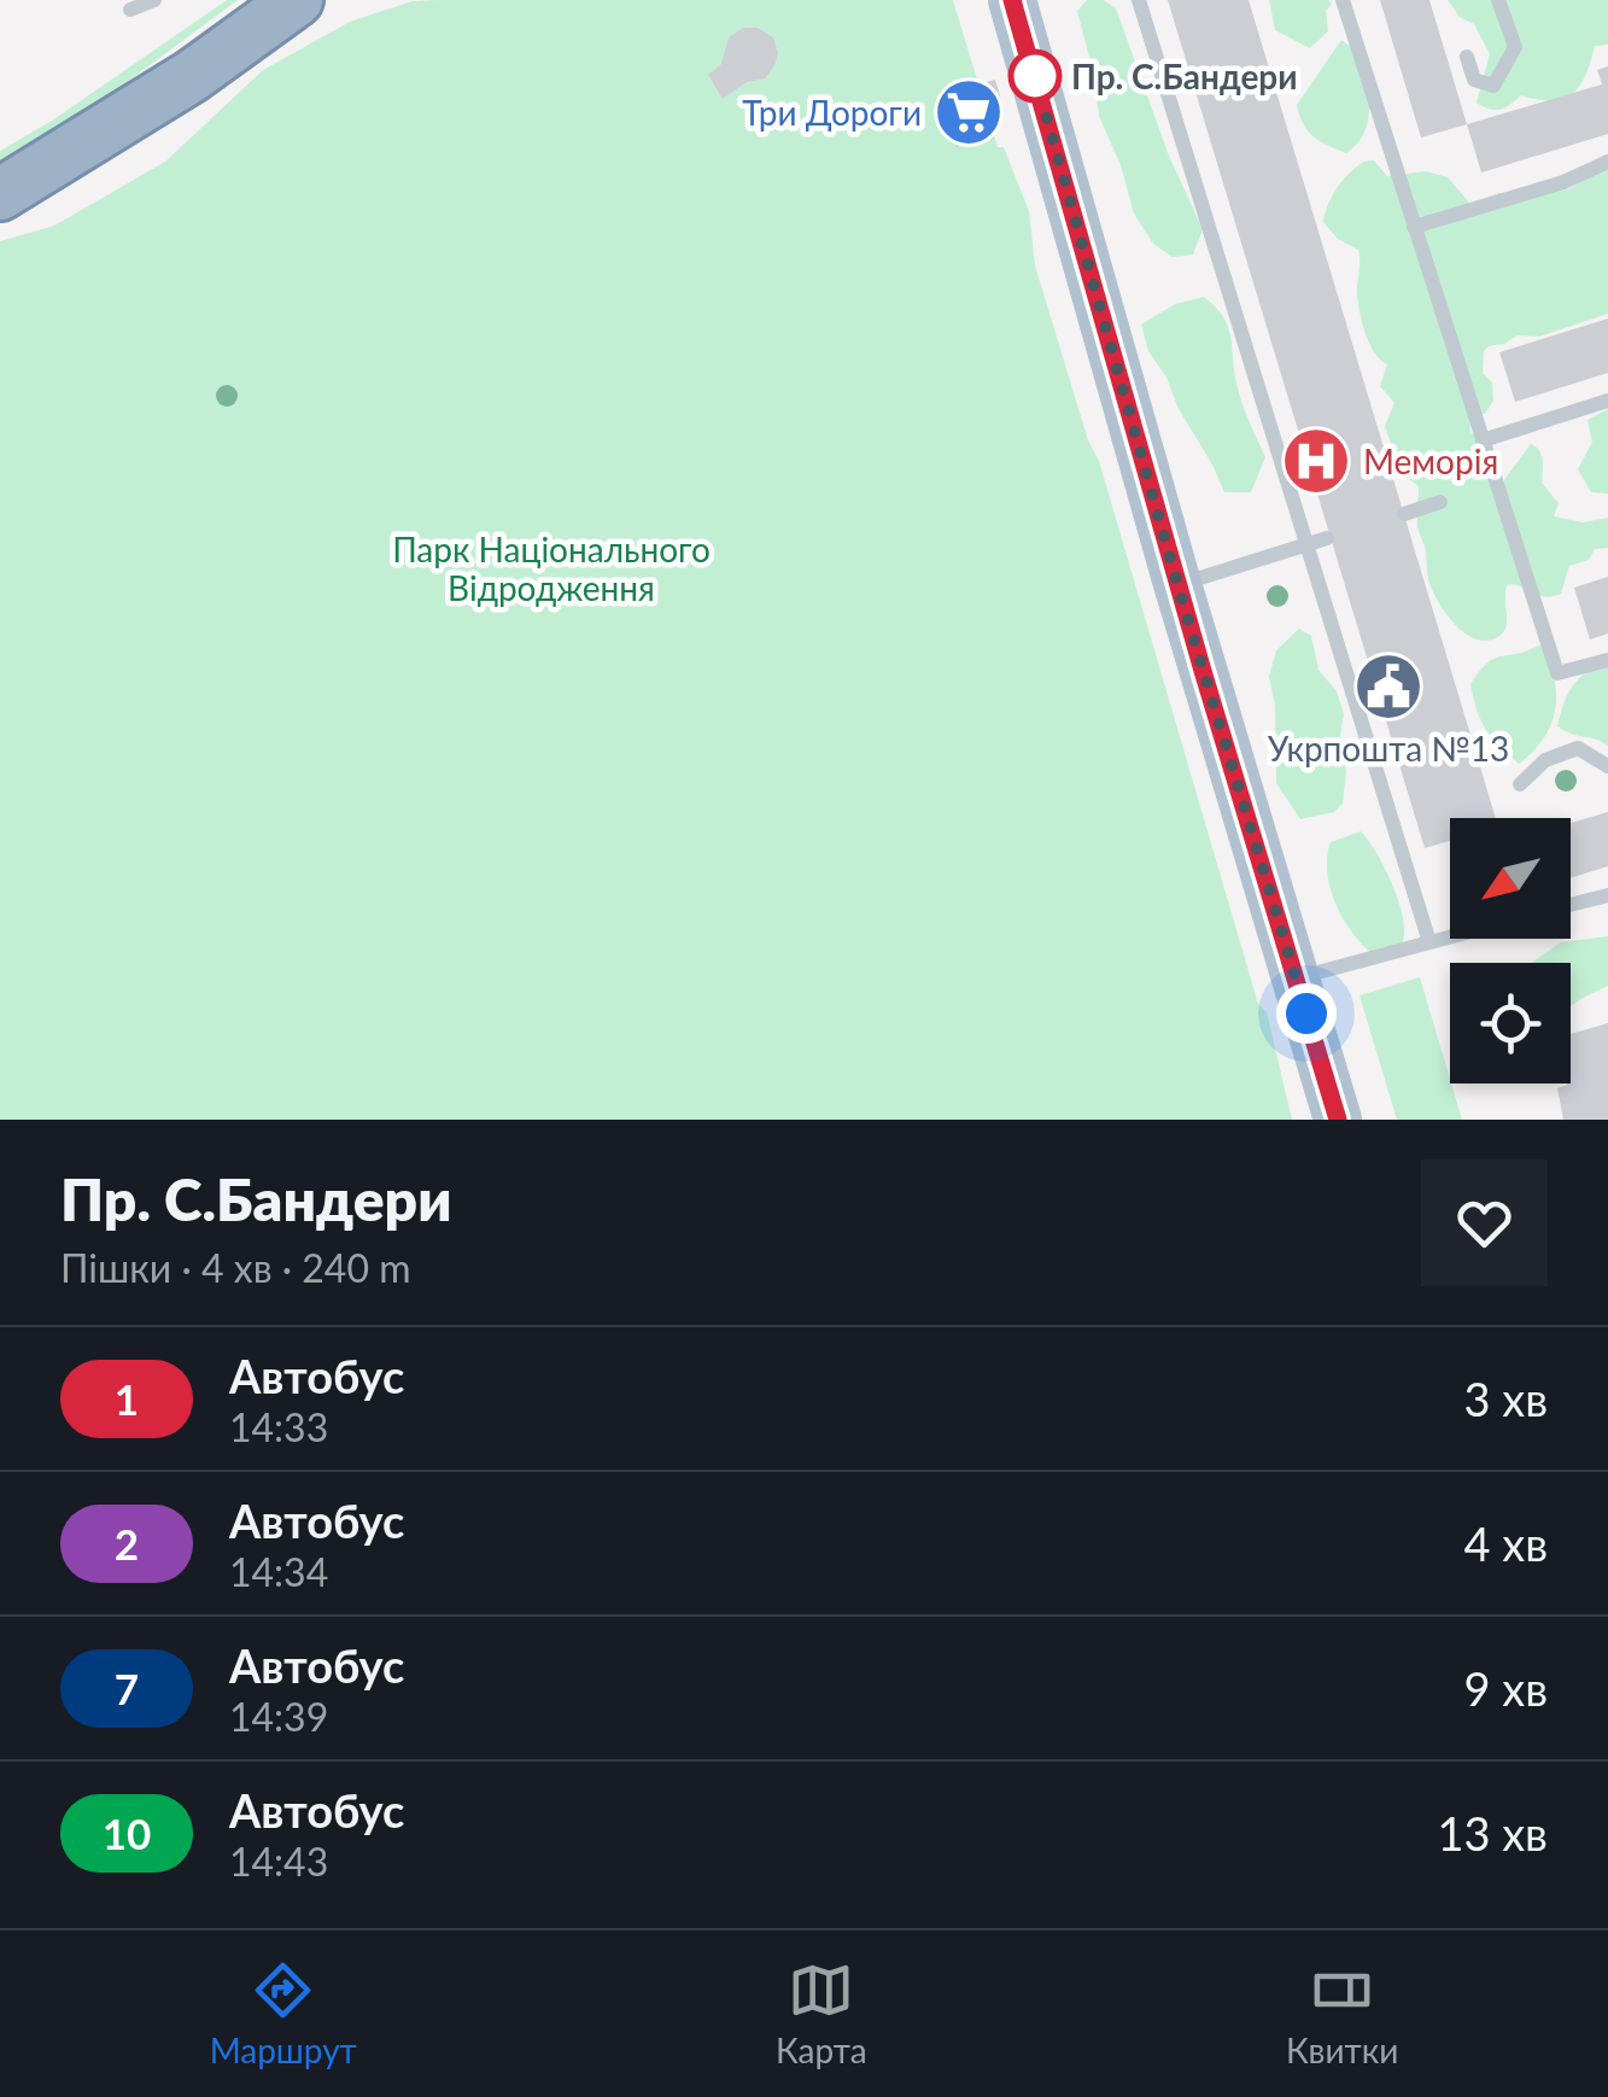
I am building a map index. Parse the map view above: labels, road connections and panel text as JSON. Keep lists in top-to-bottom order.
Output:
{
  "parks": ["Парк Національного Відродження"],
  "places": {
    "other": ["Пр. С.Бандери"],
    "supermarket": ["Три Дороги"],
    "hospital": ["Меморія"],
    "public building": ["Укрпошта №13"]
  },
  "lines": ["bus line 1"],
  "north": "bottom left",
  "page": {
    "heading": ["Пр. С.Бандери", "Пішки · 4 хв · 240 m"],
    "list": [
      {
        "mark": "1",
        "name": "Автобус",
        "note": "14:33",
        "value": "3 хв"
      },
      {
        "mark": "2",
        "name": "Автобус",
        "note": "14:34",
        "value": "4 хв"
      },
      {
        "mark": "7",
        "name": "Автобус",
        "note": "14:39",
        "value": "9 хв"
      },
      {
        "mark": "10",
        "name": "Автобус",
        "note": "14:43",
        "value": "13 хв"
      }
    ],
    "tabs": ["Маршрут", "Карта", "Квитки"]
  }
}
